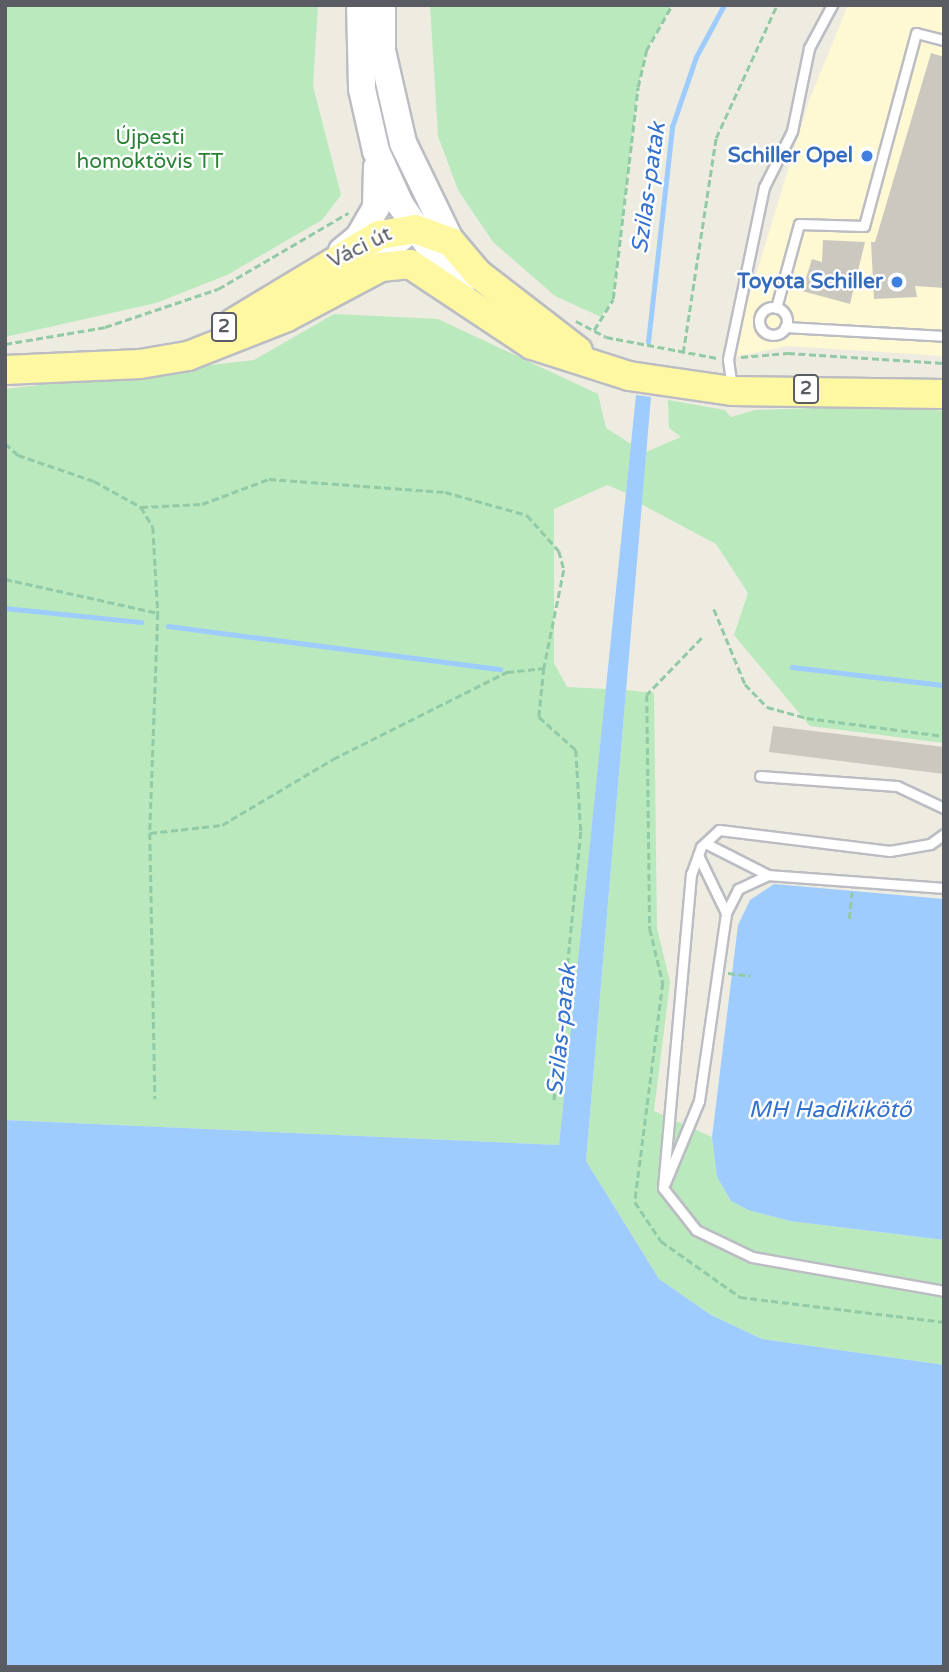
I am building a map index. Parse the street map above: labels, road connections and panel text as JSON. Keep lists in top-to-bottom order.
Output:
{
  "streets": {
    "main road": ["Váci út", "2"]
  },
  "water": ["Szilas-patak", "MH Hadikikötő"],
  "parks": ["Újpesti homoktövis TT"],
  "places": ["Schiller Opel", "Toyota Schiller"]
}
